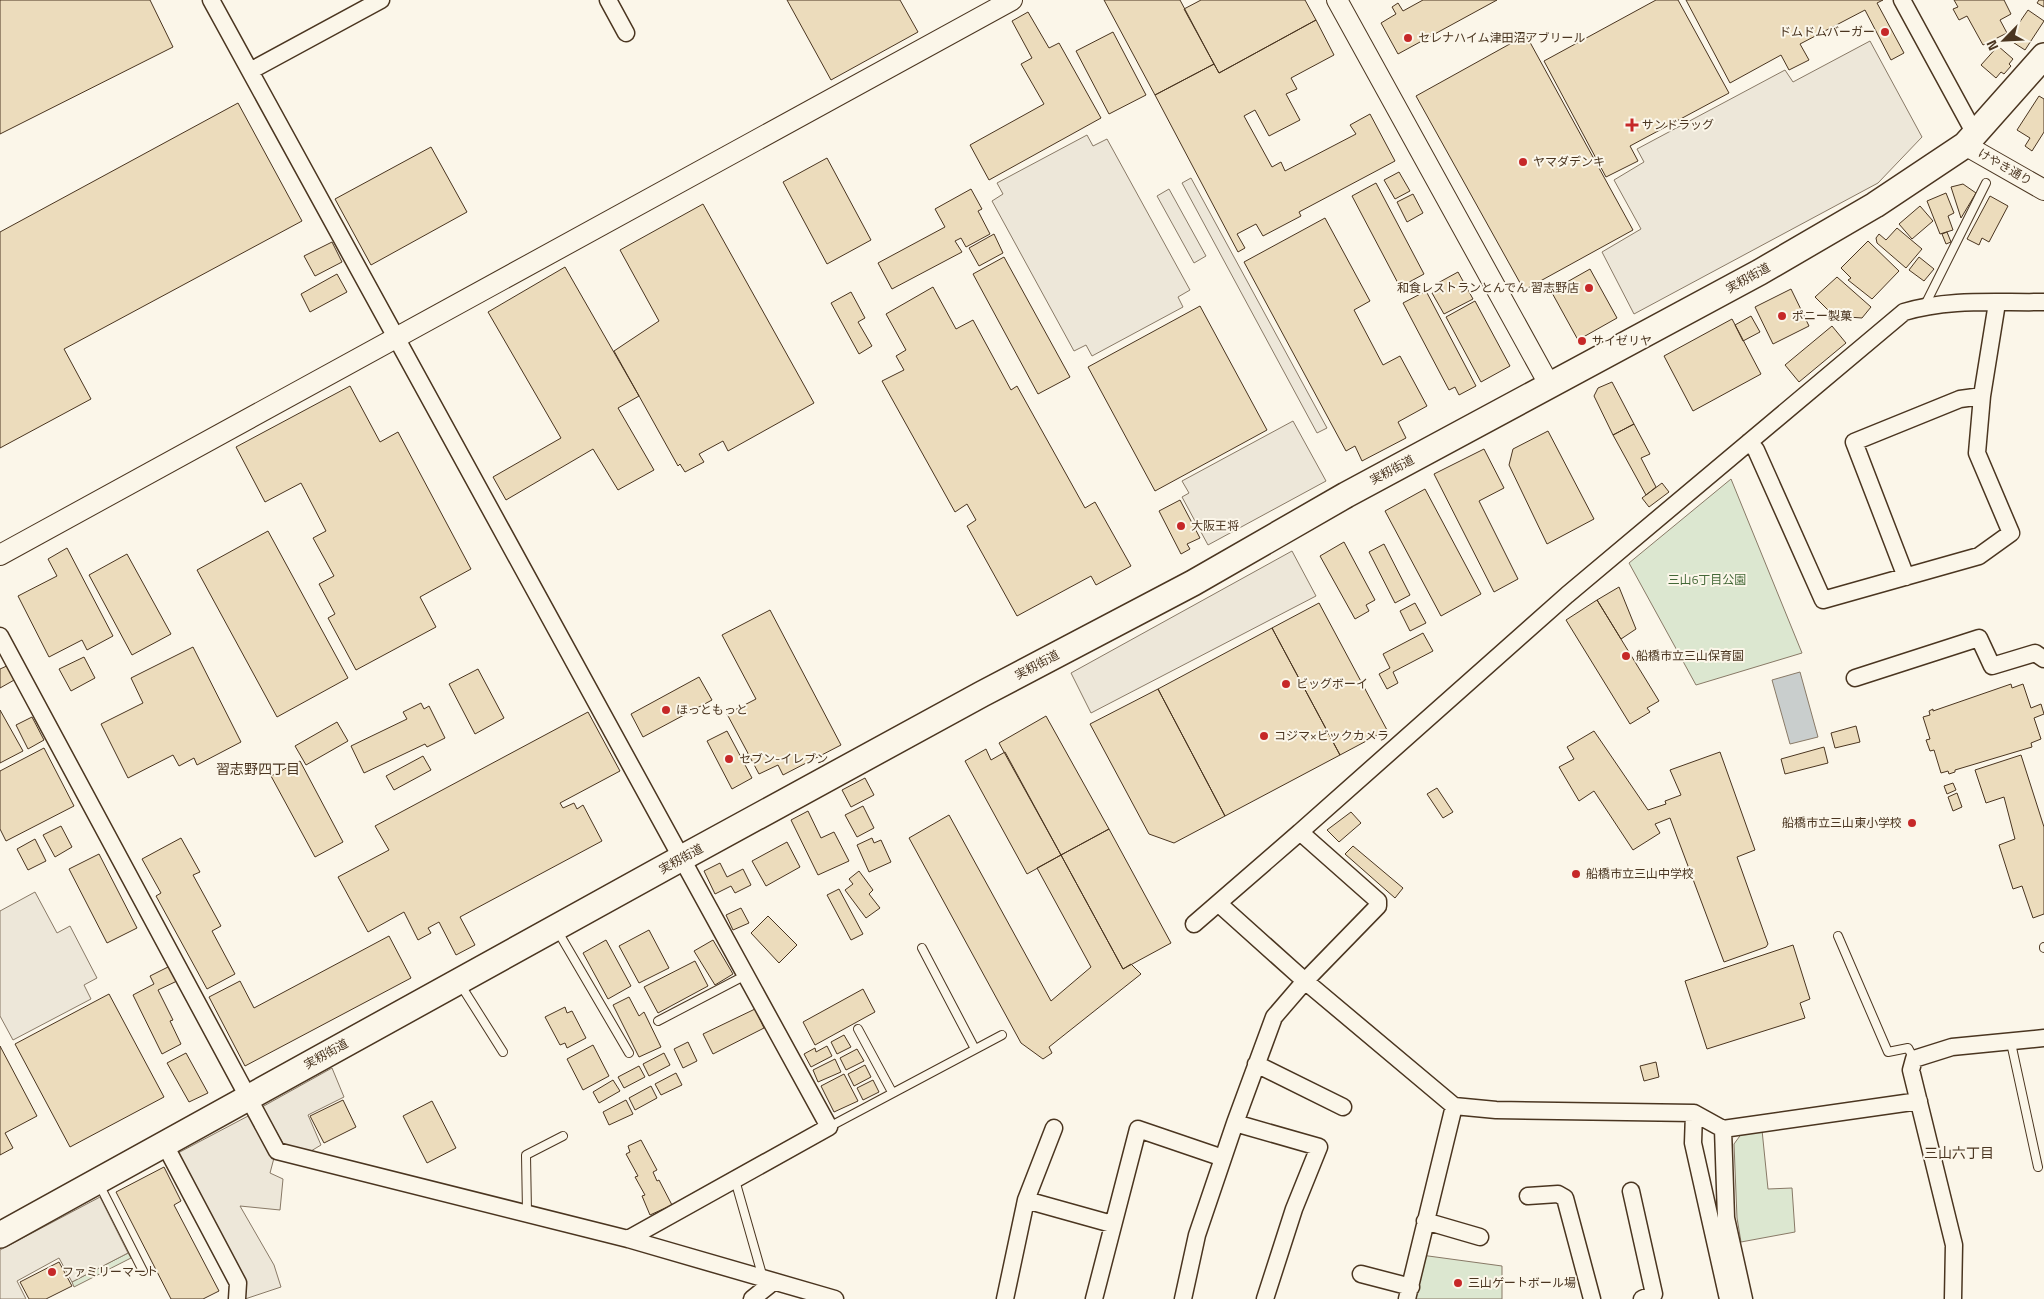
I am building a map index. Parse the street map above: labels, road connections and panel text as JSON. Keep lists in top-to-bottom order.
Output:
{
  "streets": {
    "main road": ["実籾街道"],
    "street": ["けやき通り"]
  },
  "crossings": [
    ["けやき通り", "実籾街道"]
  ],
  "districts": ["習志野四丁目", "三山六丁目"],
  "parks": ["三山6丁目公園"],
  "places": {
    "other": [
      "ドムドムバーガー",
      "セレナハイム津田沼アブリール",
      "ヤマダデンキ",
      "和食レストランとんでん 習志野店",
      "ポニー製菓",
      "サイゼリヤ",
      "大阪王将",
      "船橋市立三山保育園",
      "ビッグボーイ",
      "ほっともっと",
      "コジマ×ビックカメラ",
      "セブン-イレブン",
      "船橋市立三山東小学校",
      "船橋市立三山中学校",
      "ファミリーマート",
      "三山ゲートボール場"
    ],
    "health": ["サンドラッグ"]
  },
  "north": "bottom left"
}
